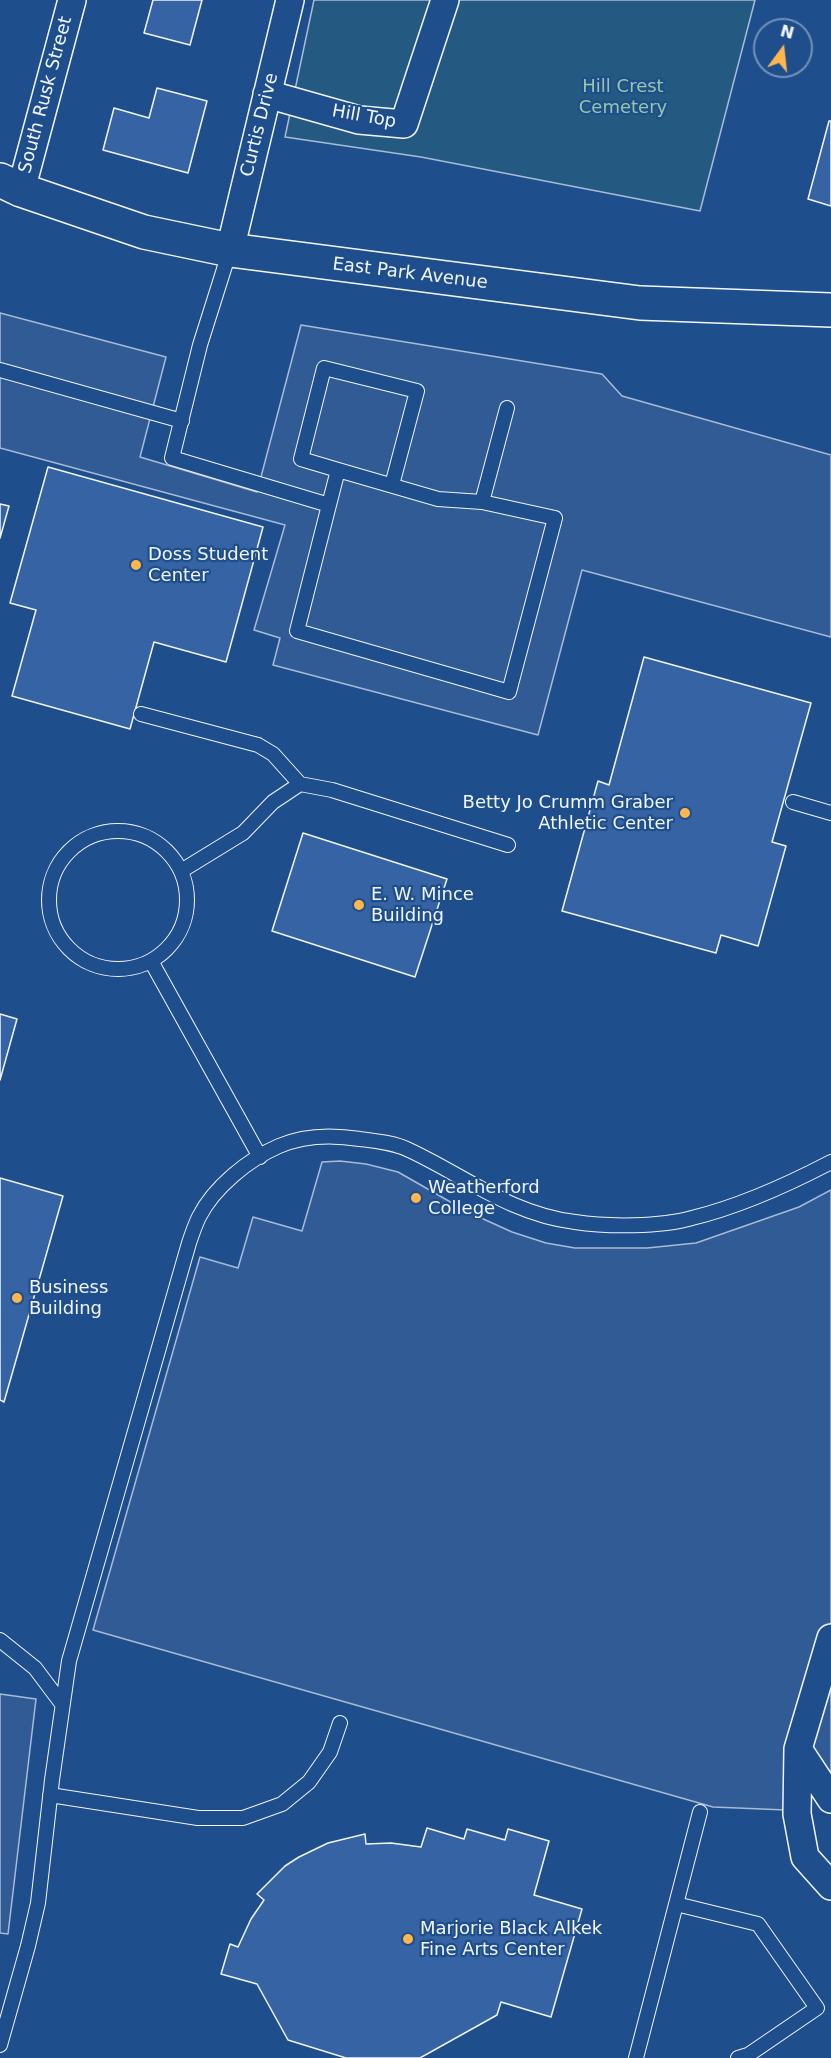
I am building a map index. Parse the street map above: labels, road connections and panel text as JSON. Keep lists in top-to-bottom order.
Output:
{
  "streets": {
    "street": [
      "South Rusk Street",
      "Hill Top",
      "Curtis Drive",
      "East Park Avenue"
    ]
  },
  "crossings": [
    ["South Rusk Street", "East Park Avenue"],
    ["Hill Top", "Curtis Drive"],
    ["Curtis Drive", "East Park Avenue"]
  ],
  "parks": ["Hill Crest Cemetery"],
  "places": [
    "Doss Student Center",
    "Betty Jo Crumm Graber Athletic Center",
    "E. W. Mince Building",
    "Weatherford College",
    "Business Building",
    "Marjorie Black Alkek Fine Arts Center"
  ],
  "north": "top"
}
